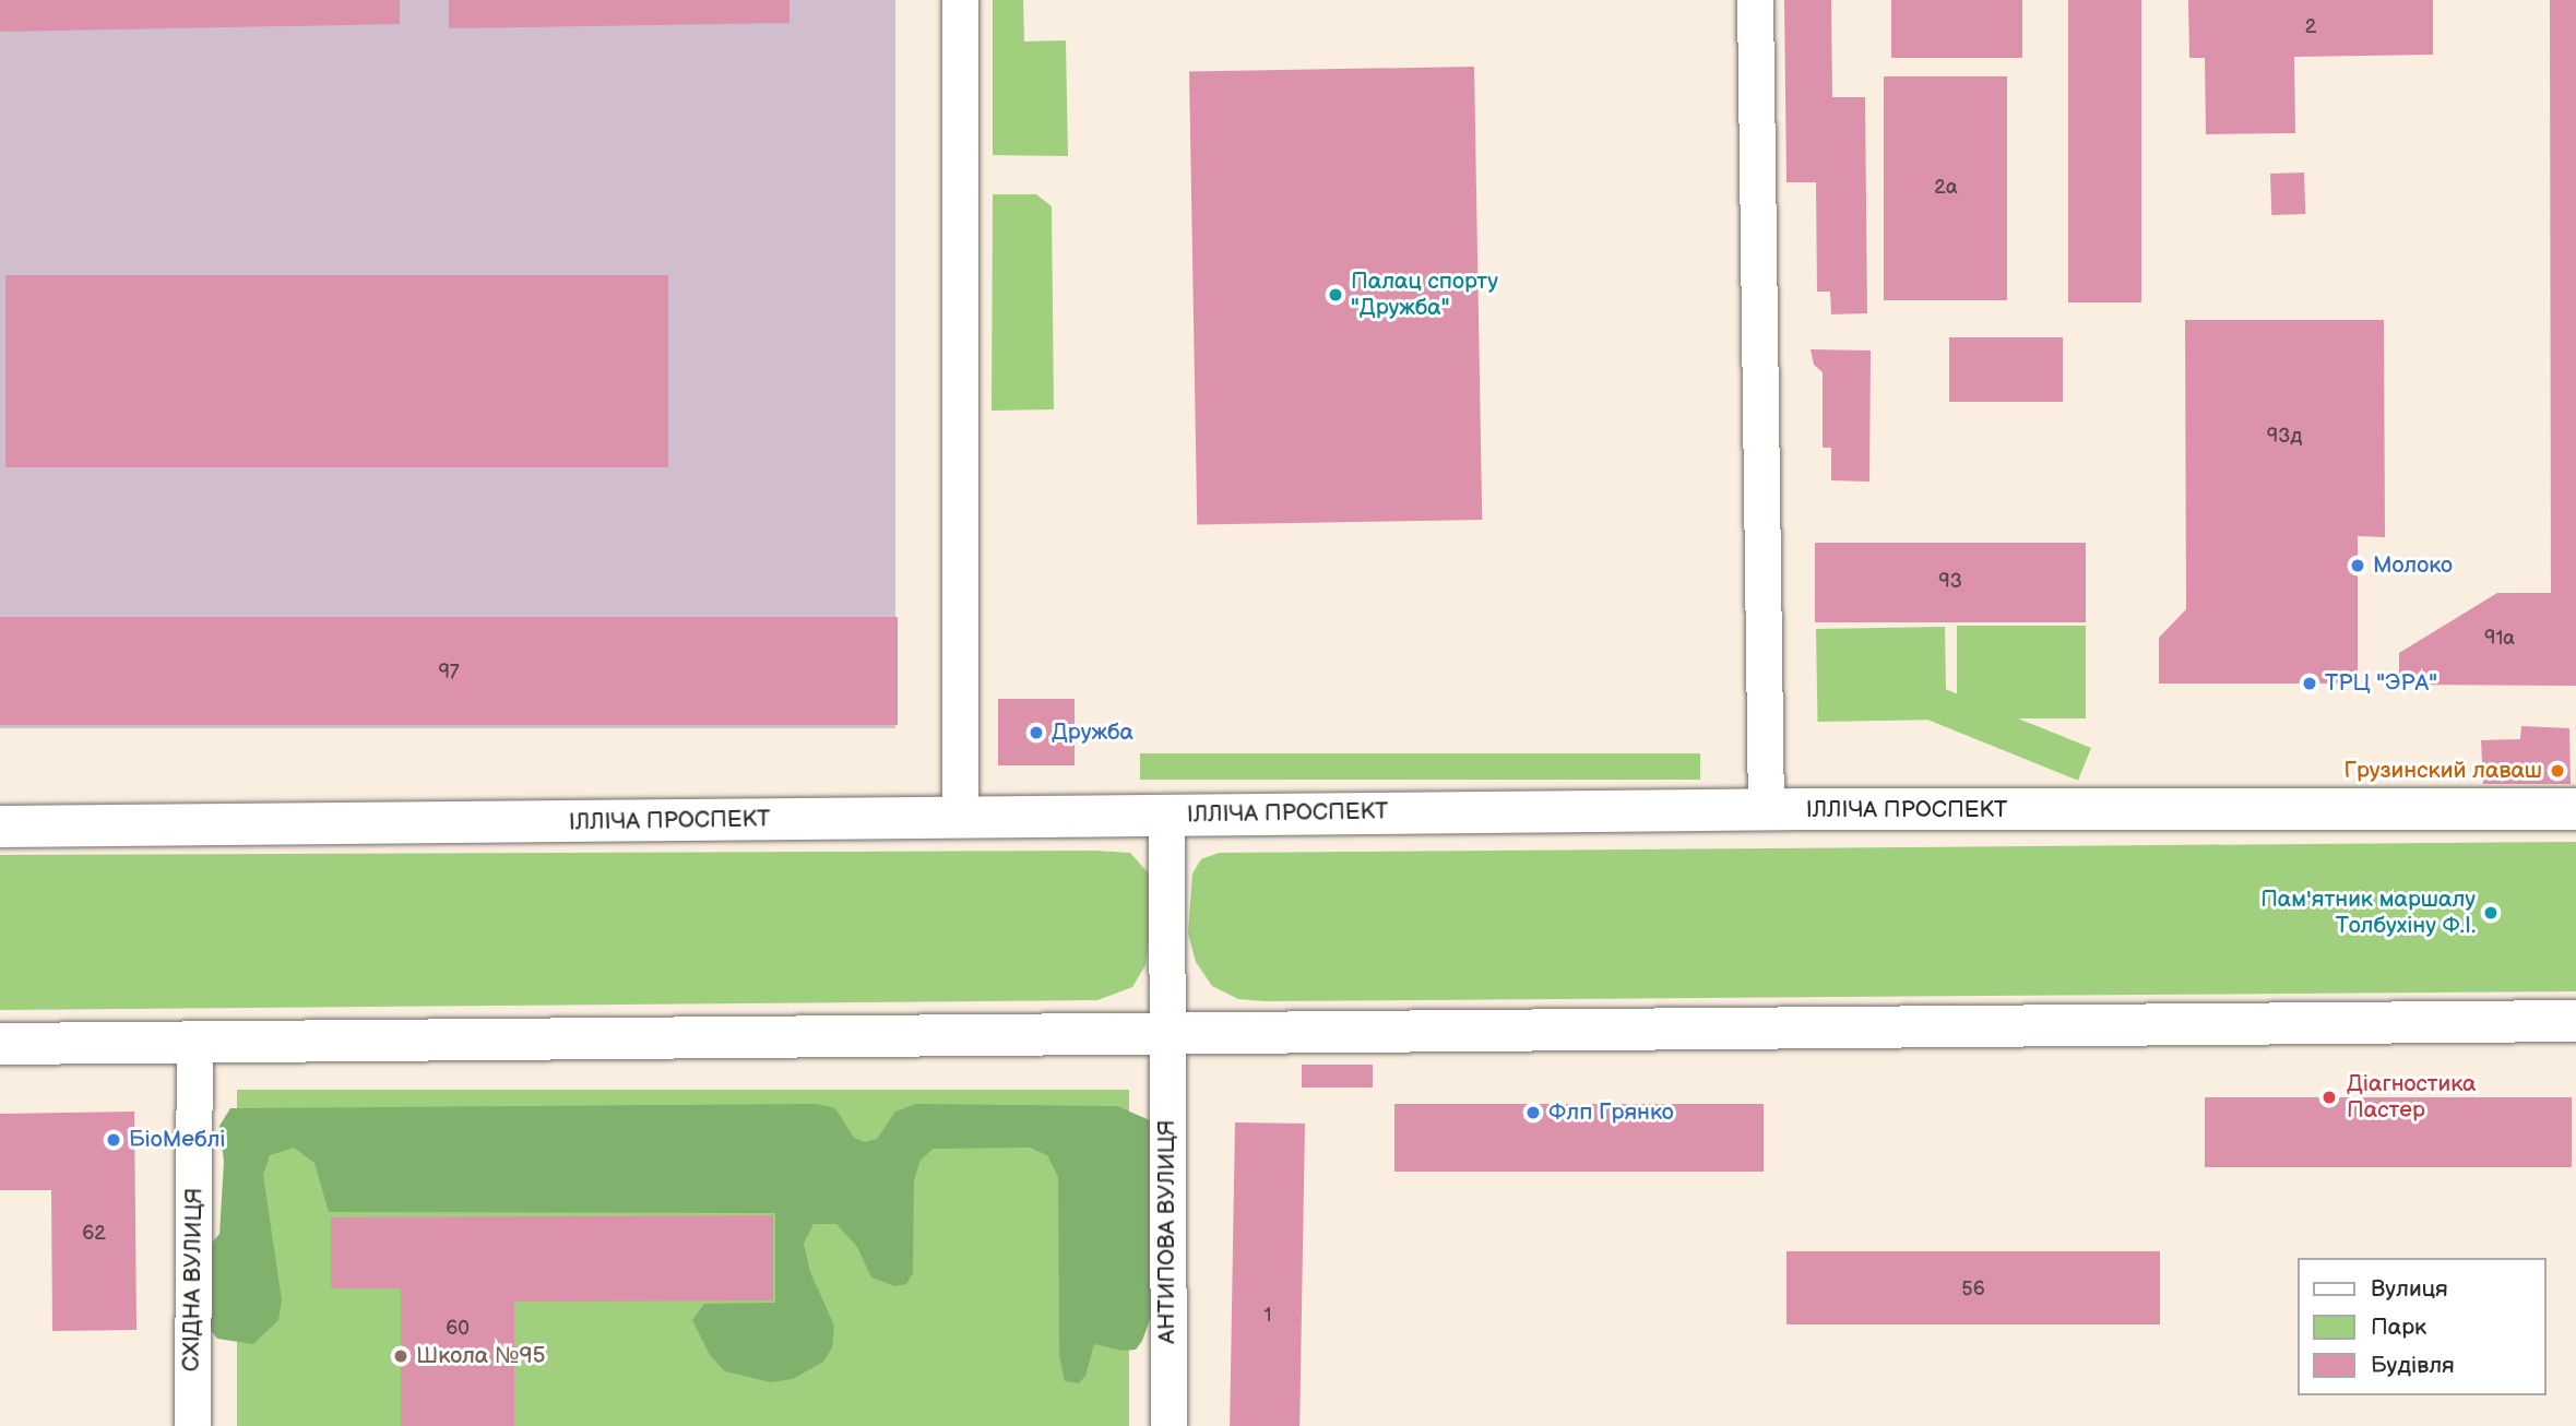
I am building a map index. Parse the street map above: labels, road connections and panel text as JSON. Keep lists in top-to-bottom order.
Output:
{
  "streets": {
    "main road": ["ІЛЛІЧА ПРОСПЕКТ"],
    "street": ["АНТИПОВА ВУЛИЦЯ", "СХІДНА ВУЛИЦЯ"]
  },
  "crossings": [
    ["ІЛЛІЧА ПРОСПЕКТ", "АНТИПОВА ВУЛИЦЯ"]
  ],
  "places": [
    "Палац спорту \"Дружба\"",
    "Молоко",
    "ТРЦ \"ЭРА\"",
    "Дружба",
    "Грузинский лаваш",
    "Пам'ятник маршалу Толбухіну Ф.І.",
    "Діагностика Пастер",
    "Флп Грянко",
    "БіоМеблі",
    "Школа №95"
  ],
  "house_numbers": [
    "2",
    "2а",
    "93д",
    "93",
    "91а",
    "97",
    "62",
    "56",
    "1",
    "60"
  ],
  "legend": ["Вулиця", "Парк", "Будівля"]
}
